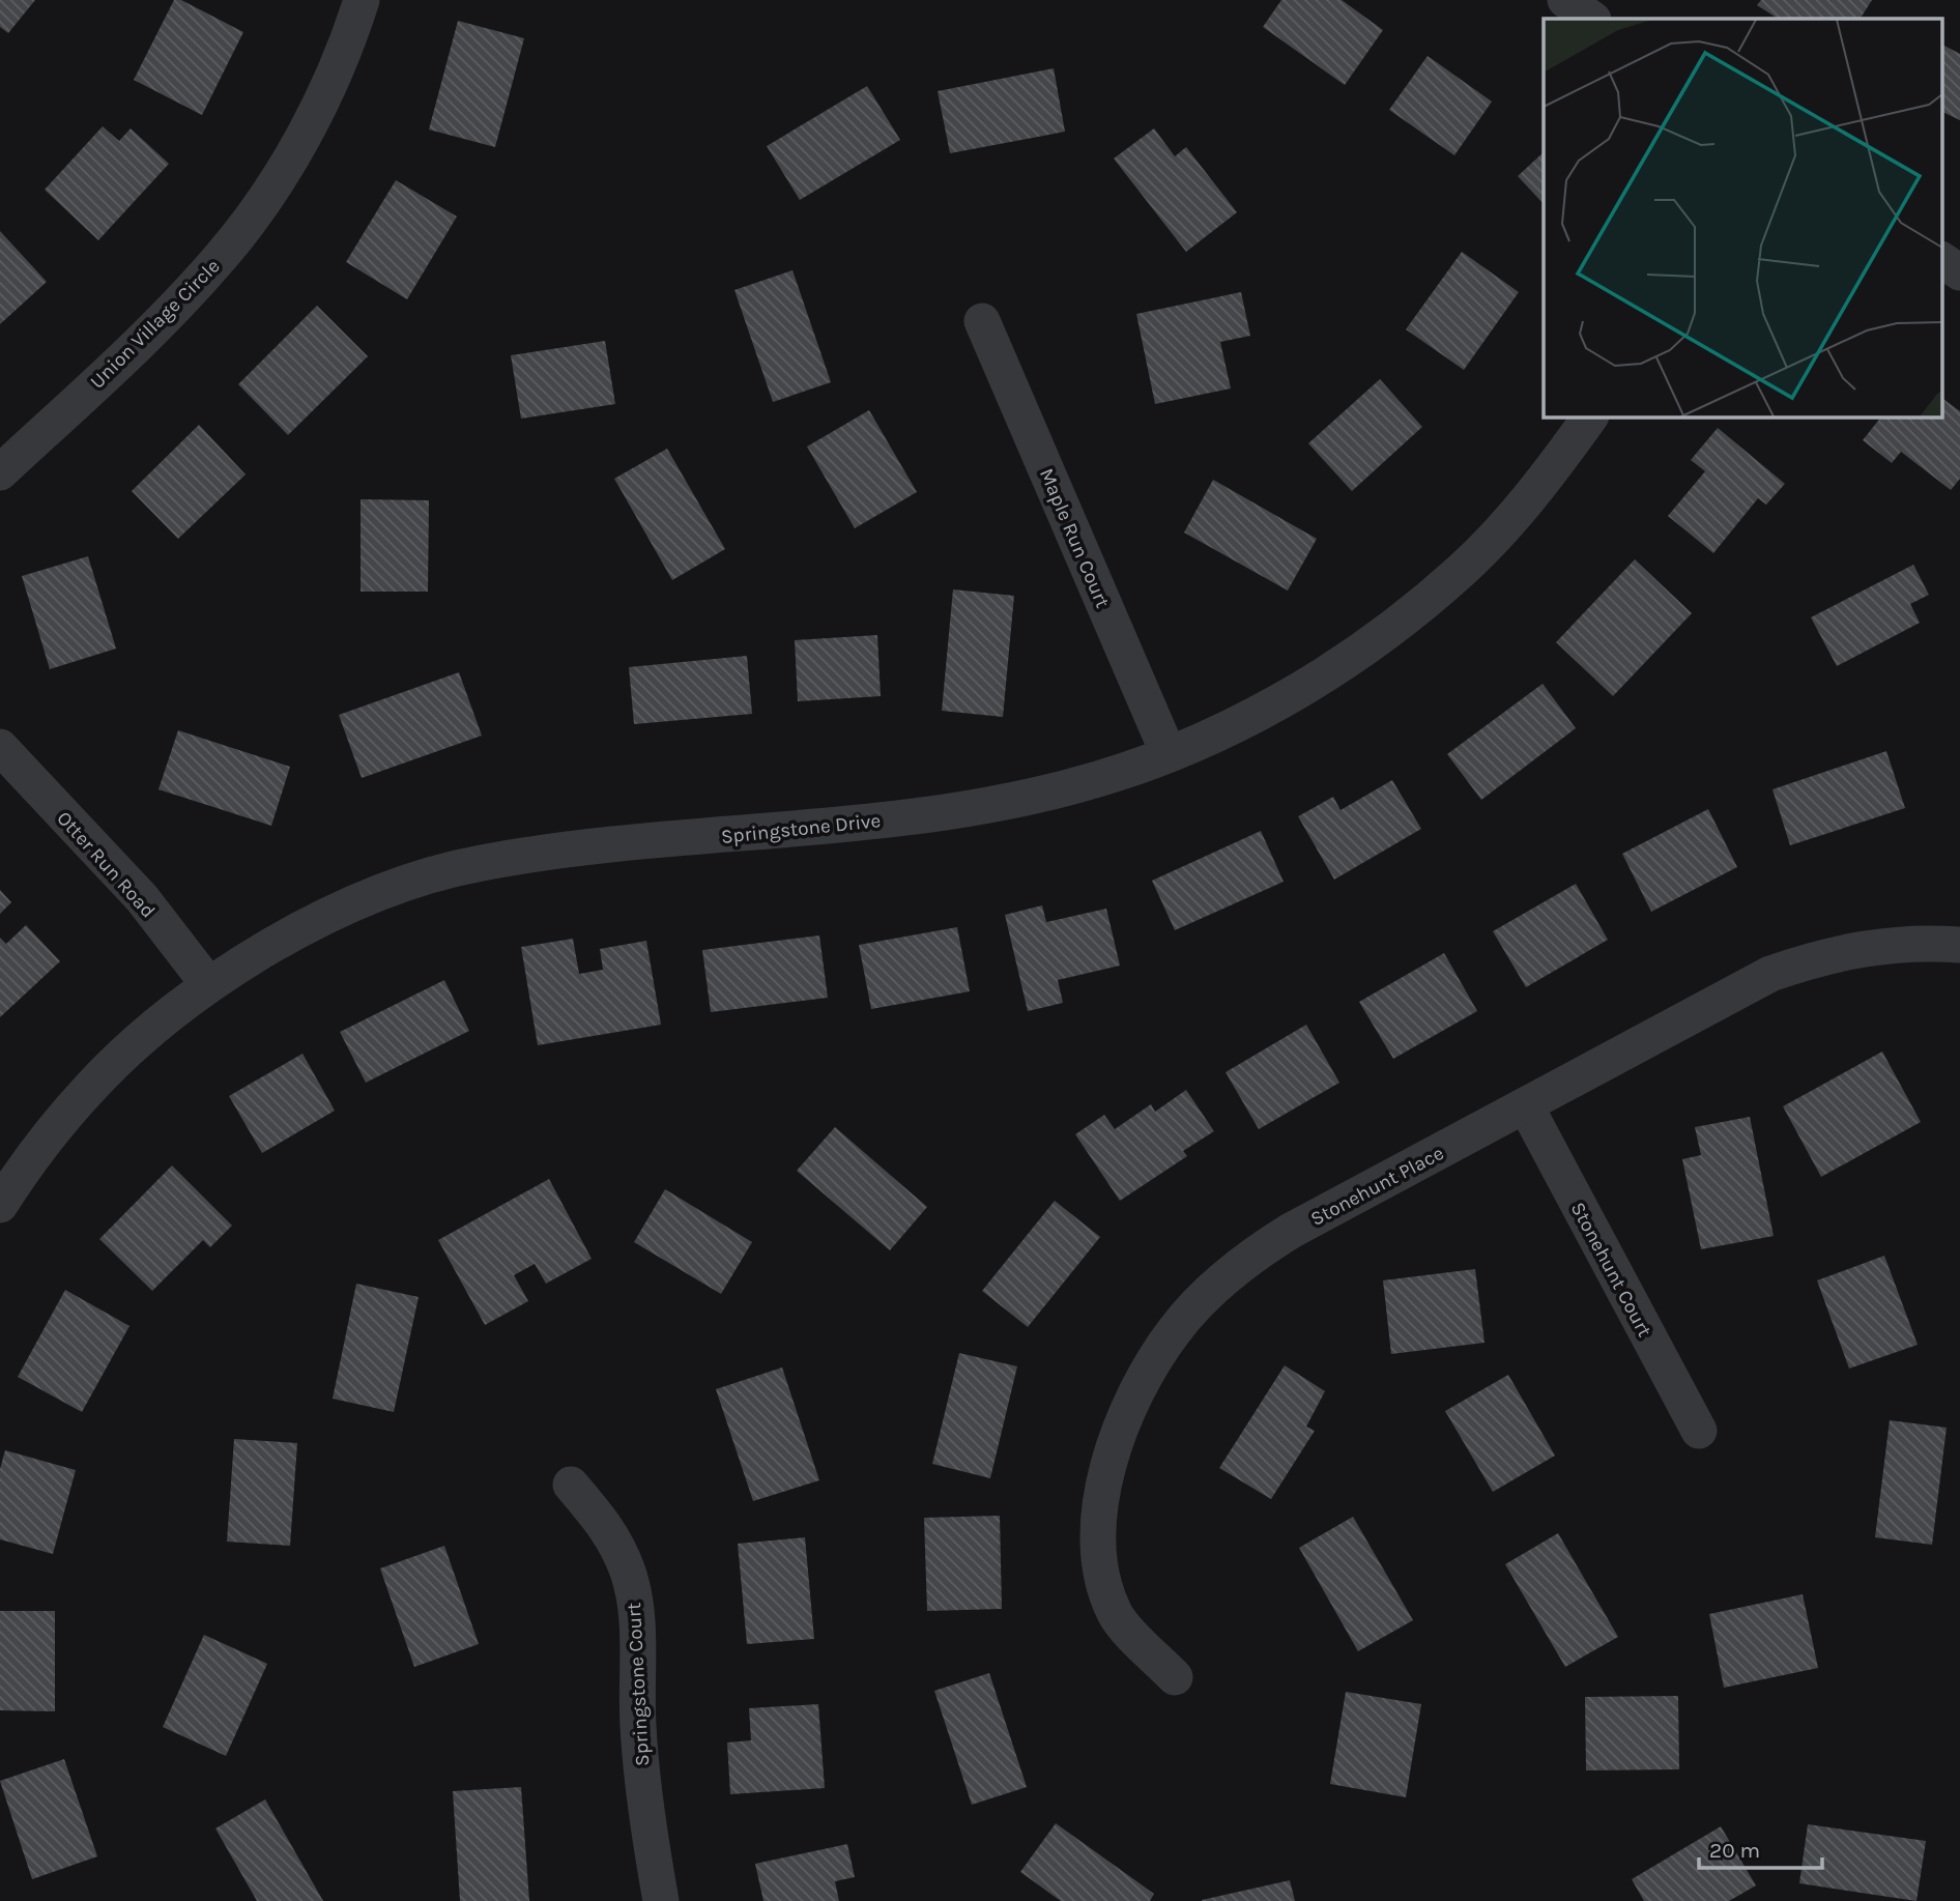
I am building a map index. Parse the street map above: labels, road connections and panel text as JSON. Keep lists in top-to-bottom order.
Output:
{
  "streets": {
    "street": [
      "Union Village Circle",
      "Maple Run Court",
      "Springstone Drive",
      "Otter Run Road",
      "Stonehunt Place",
      "Stonehunt Court",
      "Springstone Court"
    ]
  },
  "crossings": [
    ["Maple Run Court", "Springstone Drive"],
    ["Springstone Drive", "Otter Run Road"],
    ["Stonehunt Place", "Stonehunt Court"]
  ],
  "scale_bar": "20 m"
}
